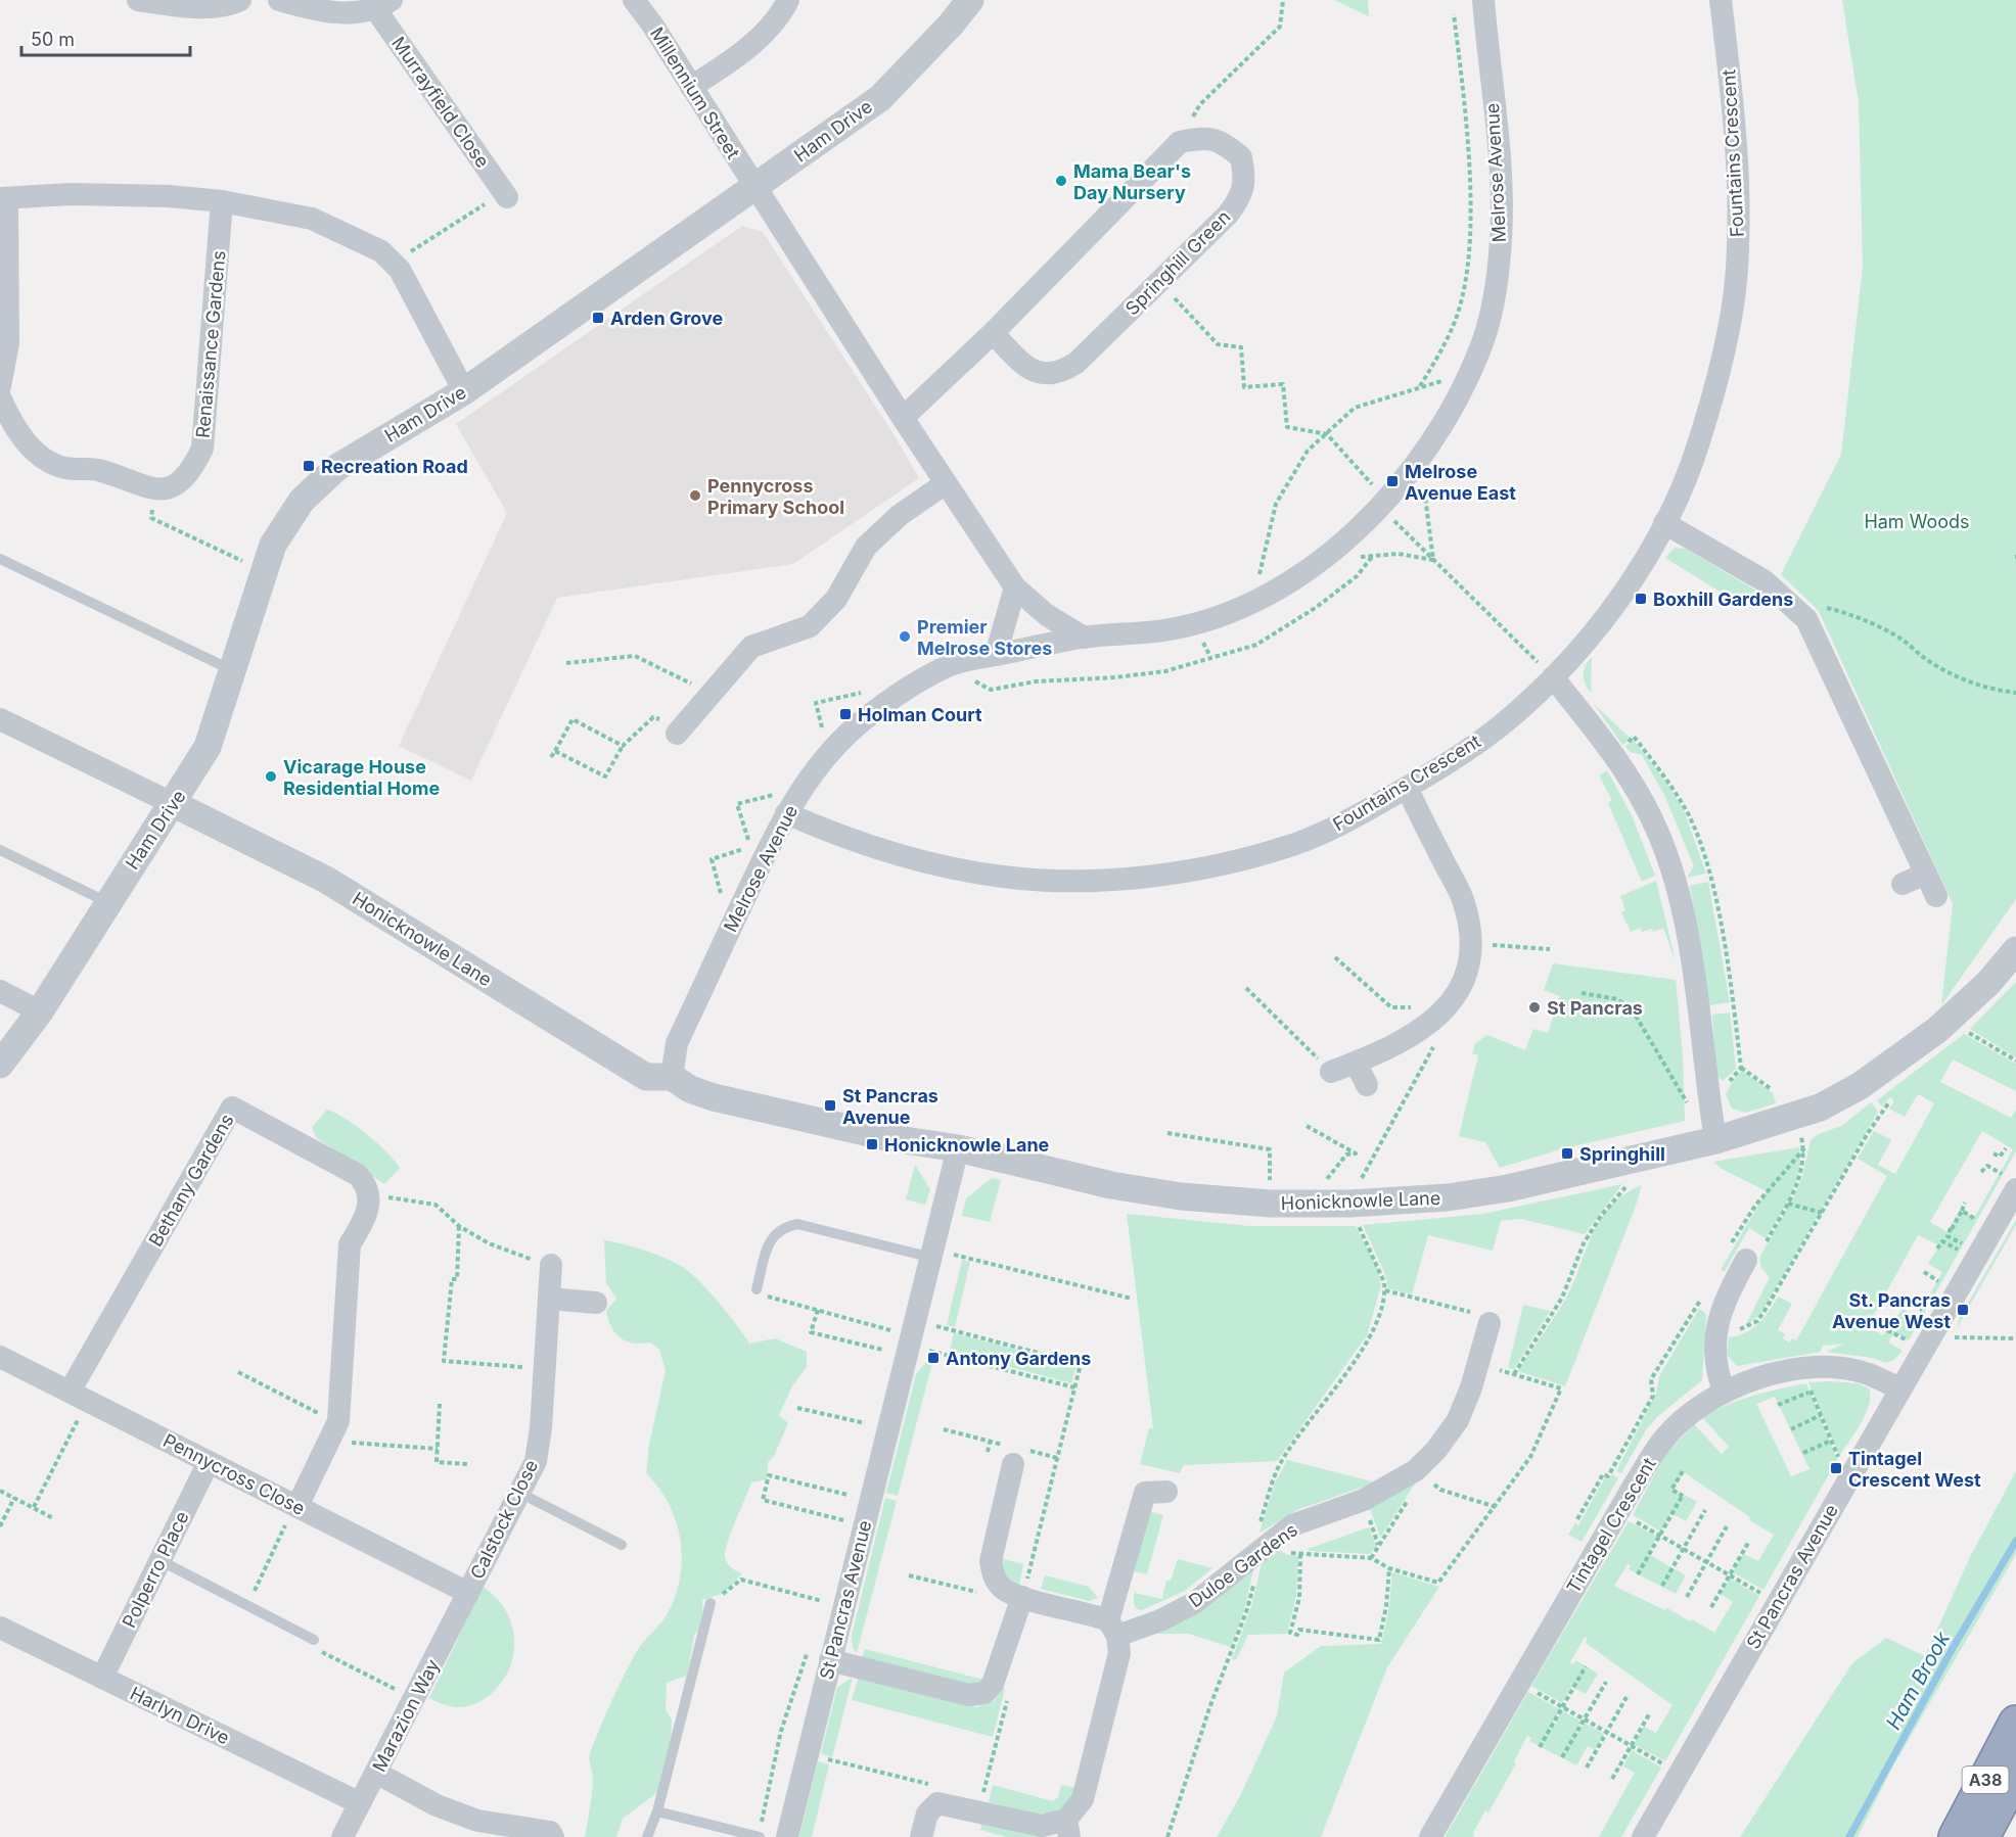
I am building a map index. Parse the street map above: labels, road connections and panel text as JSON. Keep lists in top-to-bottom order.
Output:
{
  "streets": {
    "highway": ["A38"],
    "street": [
      "Millennium Street",
      "Murrayfield Close",
      "Ham Drive",
      "Fountains Crescent",
      "Melrose Avenue",
      "Springhill Green",
      "Renaissance Gardens",
      "Honicknowle Lane",
      "Bethany Gardens",
      "Pennycross Close",
      "Calstock Close",
      "Tintagel Crescent",
      "Duloe Gardens",
      "Polperro Place",
      "St Pancras Avenue",
      "Harlyn Drive",
      "Marazion Way"
    ]
  },
  "crossings": [
    ["Millennium Street", "Ham Drive"],
    ["Ham Drive", "Honicknowle Lane"],
    ["Fountains Crescent", "Melrose Avenue"],
    ["Melrose Avenue", "Honicknowle Lane"],
    ["Honicknowle Lane", "St Pancras Avenue"],
    ["Bethany Gardens", "Pennycross Close"],
    ["Pennycross Close", "Calstock Close"],
    ["Pennycross Close", "Polperro Place"],
    ["Pennycross Close", "Marazion Way"],
    ["Calstock Close", "Marazion Way"],
    ["Tintagel Crescent", "St Pancras Avenue"],
    ["Polperro Place", "Harlyn Drive"],
    ["Harlyn Drive", "Marazion Way"]
  ],
  "water": ["Ham Brook"],
  "parks": ["Ham Woods"],
  "places": {
    "other": [
      "Mama Bear's Day Nursery",
      "Pennycross Primary School",
      "Premier Melrose Stores",
      "Vicarage House Residential Home",
      "St Pancras"
    ],
    "transit": [
      "Arden Grove",
      "Recreation Road",
      "Melrose Avenue East",
      "Boxhill Gardens",
      "Holman Court",
      "St Pancras Avenue",
      "Honicknowle Lane",
      "Springhill",
      "St. Pancras Avenue West",
      "Antony Gardens",
      "Tintagel Crescent West"
    ]
  },
  "scale_bar": "50 m"
}
